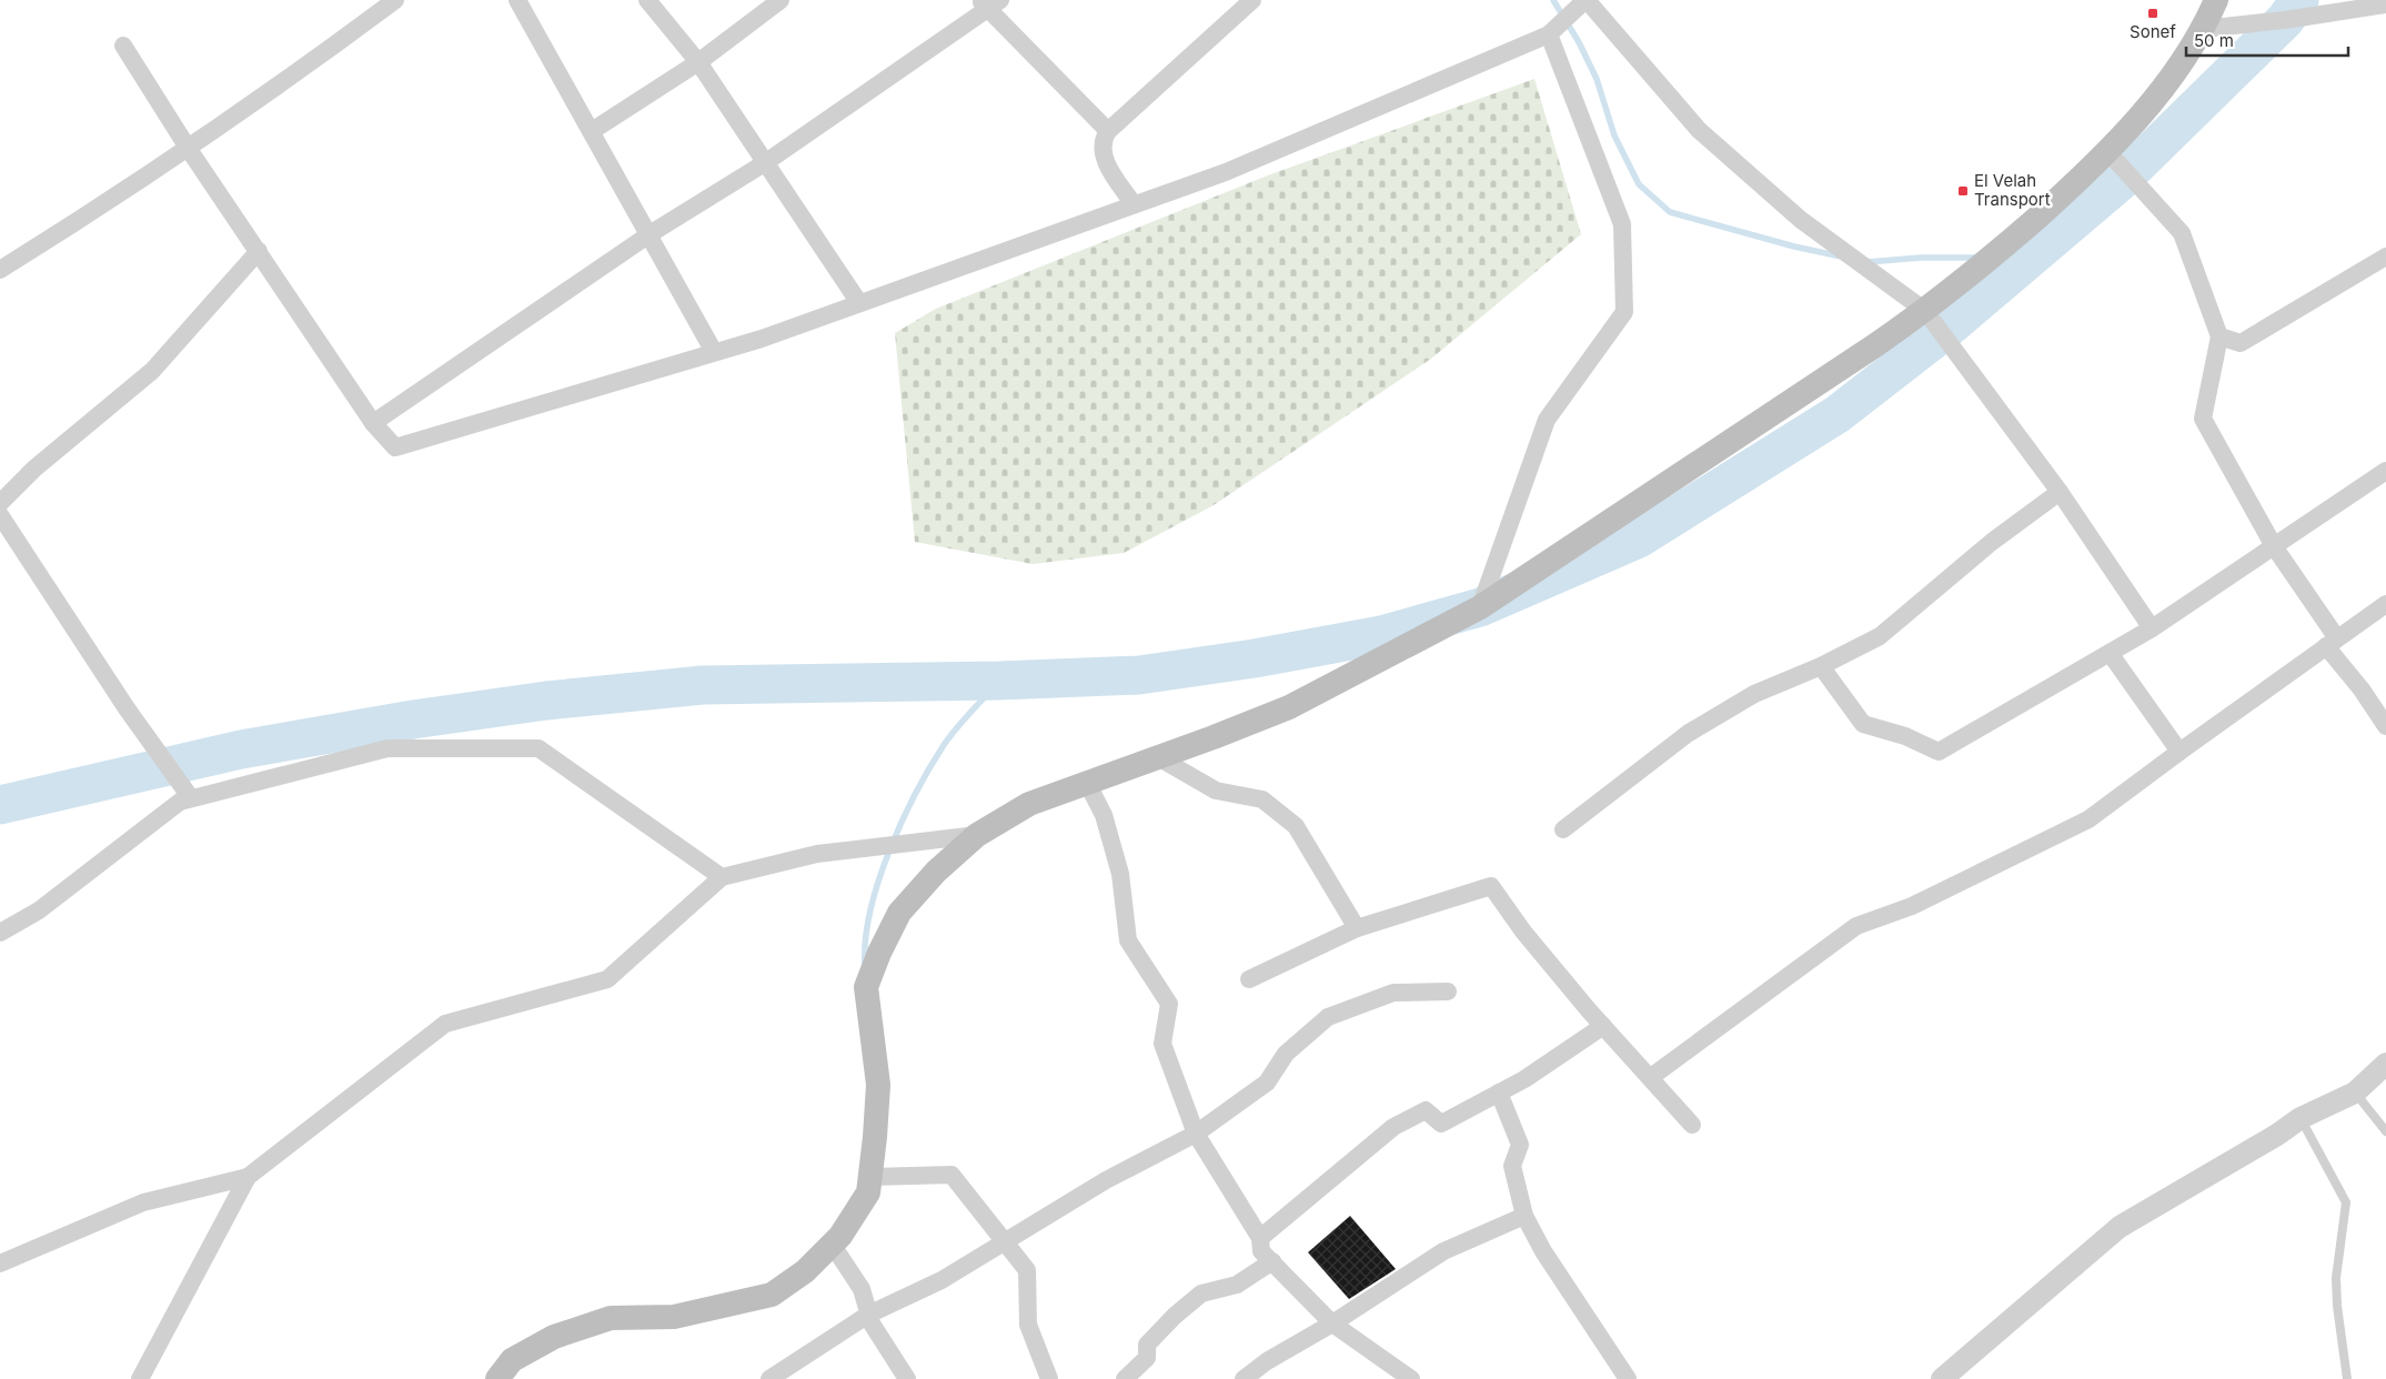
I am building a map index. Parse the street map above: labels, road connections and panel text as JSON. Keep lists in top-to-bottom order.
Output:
{
  "places": {
    "transit": ["Sonef", "El Velah Transport"]
  },
  "scale_bar": "50 m"
}
